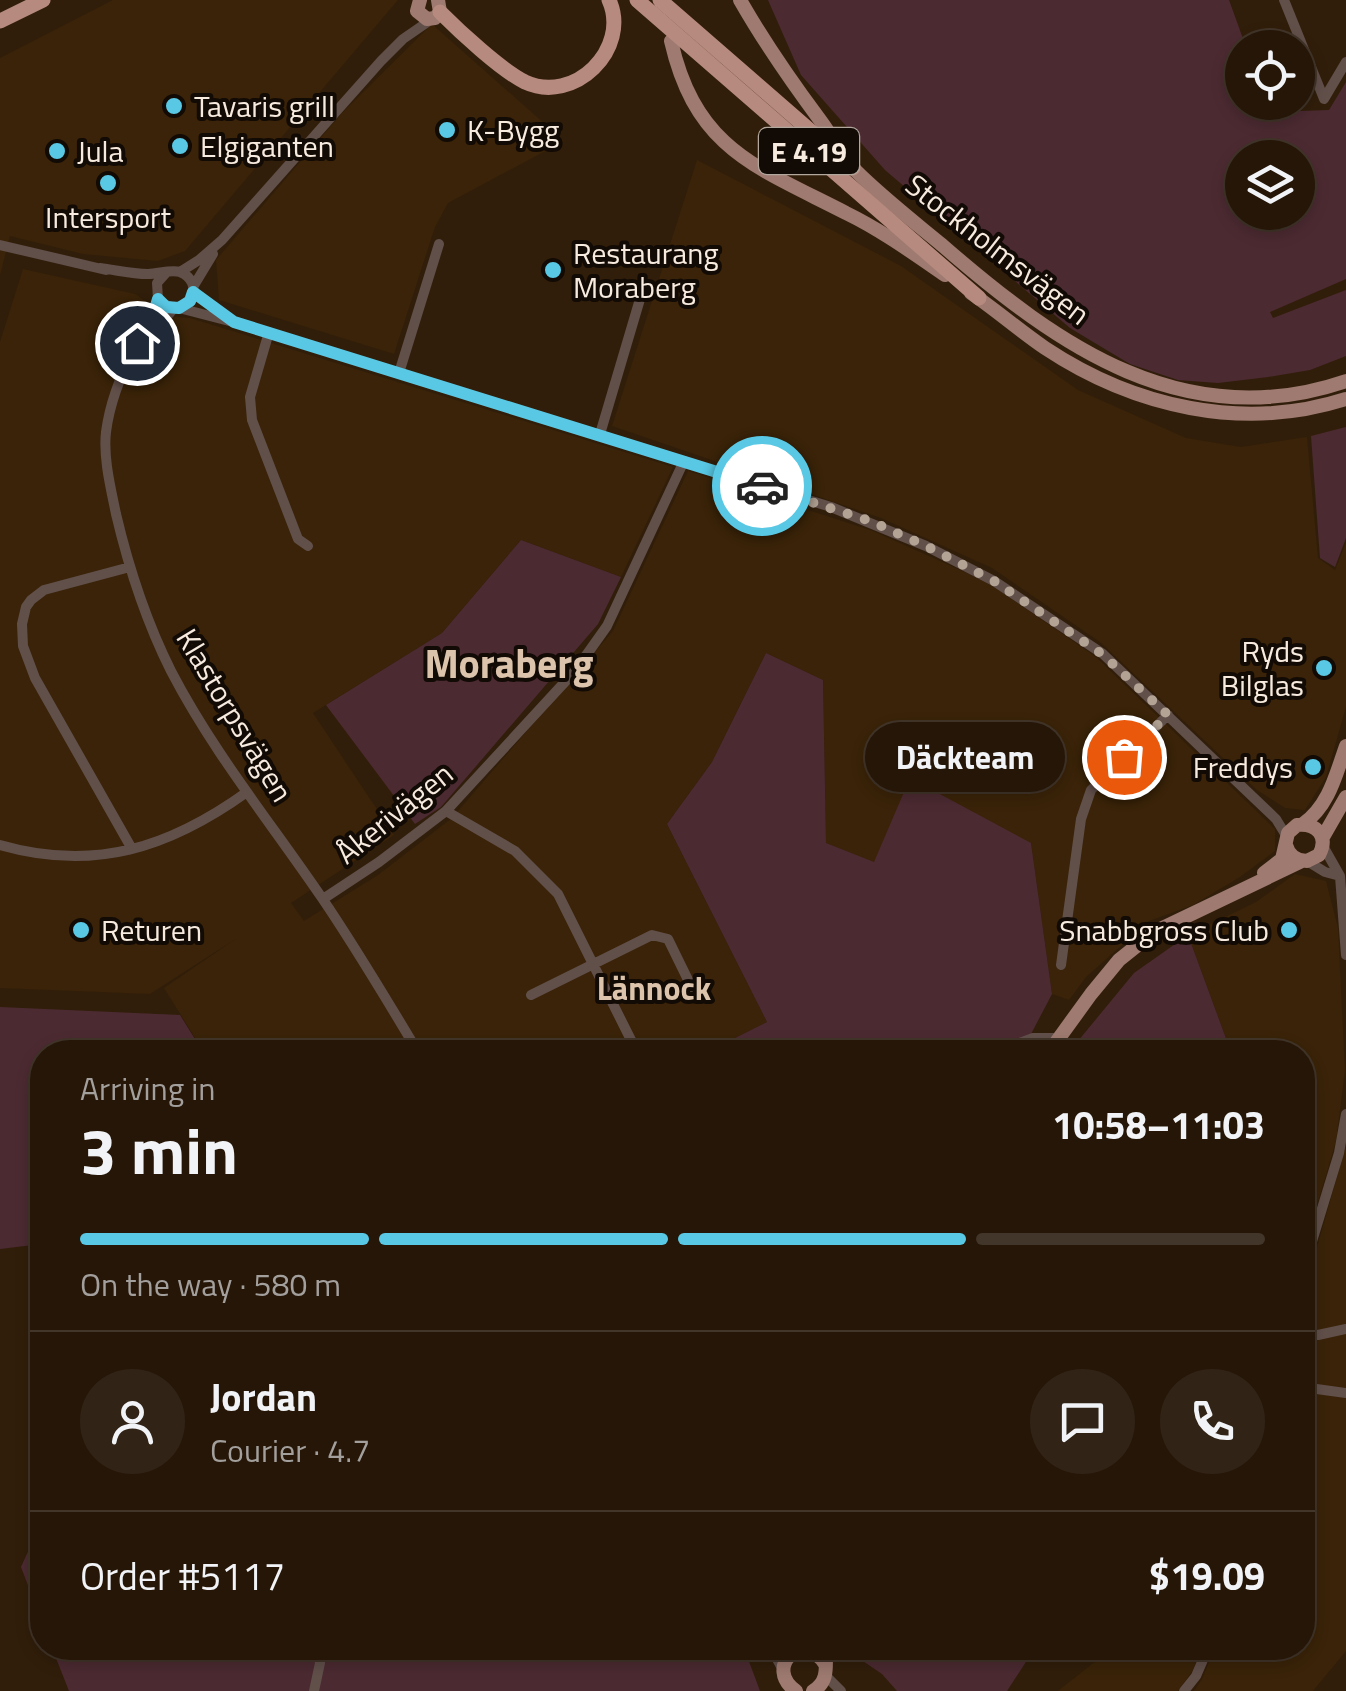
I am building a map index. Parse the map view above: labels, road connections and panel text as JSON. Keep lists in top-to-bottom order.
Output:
{
  "streets": {
    "highway": ["E 4.19"],
    "main road": ["Stockholmsvägen"],
    "street": ["Klastorpsvägen", "Åkerivägen"]
  },
  "crossings": [
    ["E 4.19", "Stockholmsvägen"],
    ["Klastorpsvägen", "Åkerivägen"]
  ],
  "districts": ["Moraberg", "Lännock"],
  "places": [
    "Tavaris grill",
    "K-Bygg",
    "Elgiganten",
    "Jula",
    "Intersport",
    "Restaurang Moraberg",
    "Ryds Bilglas",
    "Däckteam",
    "Freddys",
    "Returen",
    "Snabbgross Club"
  ],
  "page": {
    "bubble": "Däckteam",
    "heading": ["3 min", "Arriving in", "10:58–11:03"],
    "panel": [
      "Jordan",
      "Courier · 4.7",
      "Order #5117",
      "$19.09"
    ],
    "bar": "On the way · 580 m"
  }
}
